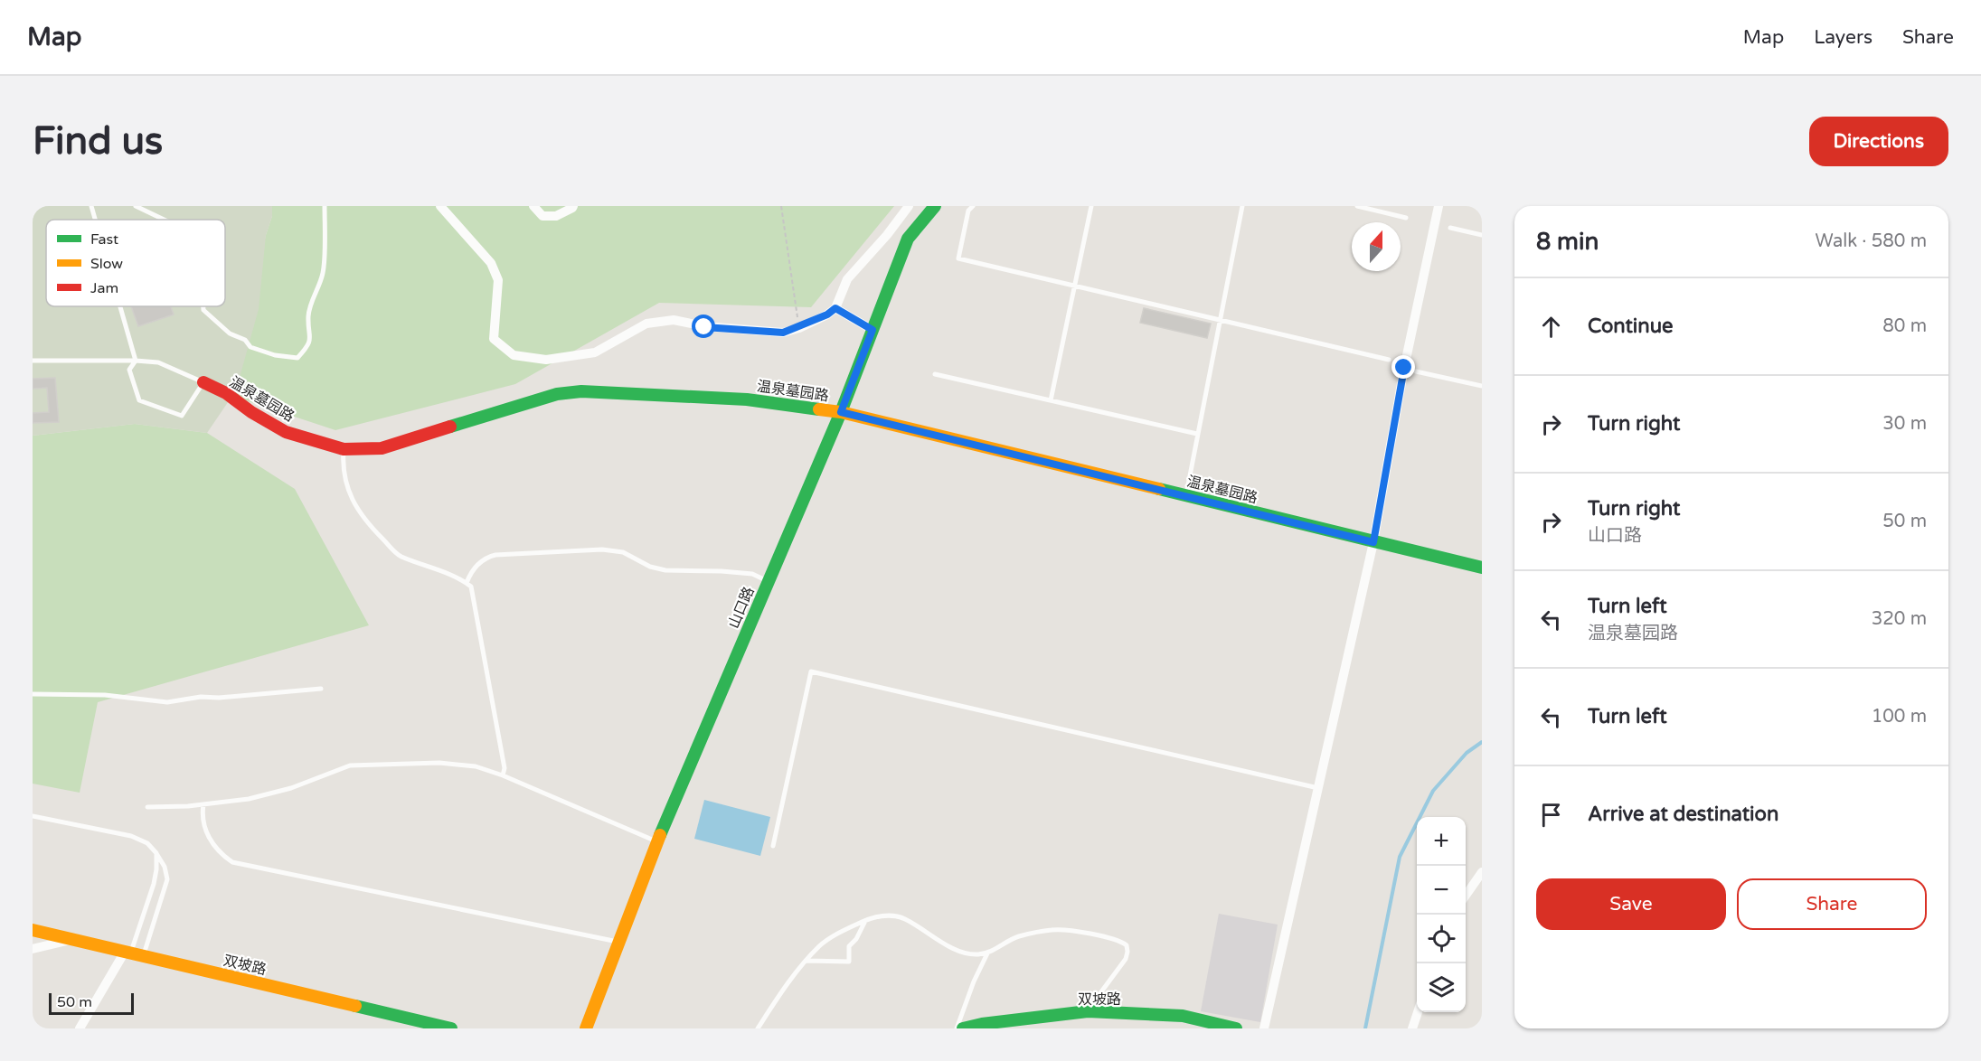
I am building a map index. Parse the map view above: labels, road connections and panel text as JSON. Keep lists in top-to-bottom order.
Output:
{
  "streets": {
    "street": ["温泉墓园路", "山口路", "双坡路"]
  },
  "crossings": [
    ["温泉墓园路", "山口路"]
  ],
  "legend": ["Fast", "Slow", "Jam"],
  "scale_bar": "50 m",
  "north": "top",
  "page": {
    "header": "Map",
    "nav": ["Map", "Layers", "Share"],
    "buttons": [
      "Directions",
      ["Save", "Share"]
    ],
    "title": "Find us",
    "heading": ["8 min", "Walk · 580 m"],
    "list": [
      ["Continue", "80 m"],
      ["Turn right", "30 m"],
      ["Turn right", "山口路", "50 m"],
      ["Turn left", "温泉墓园路", "320 m"],
      ["Turn left", "100 m"],
      "Arrive at destination"
    ],
    "map_buttons": ["+", "−"],
    "scale": "50 m"
  }
}
